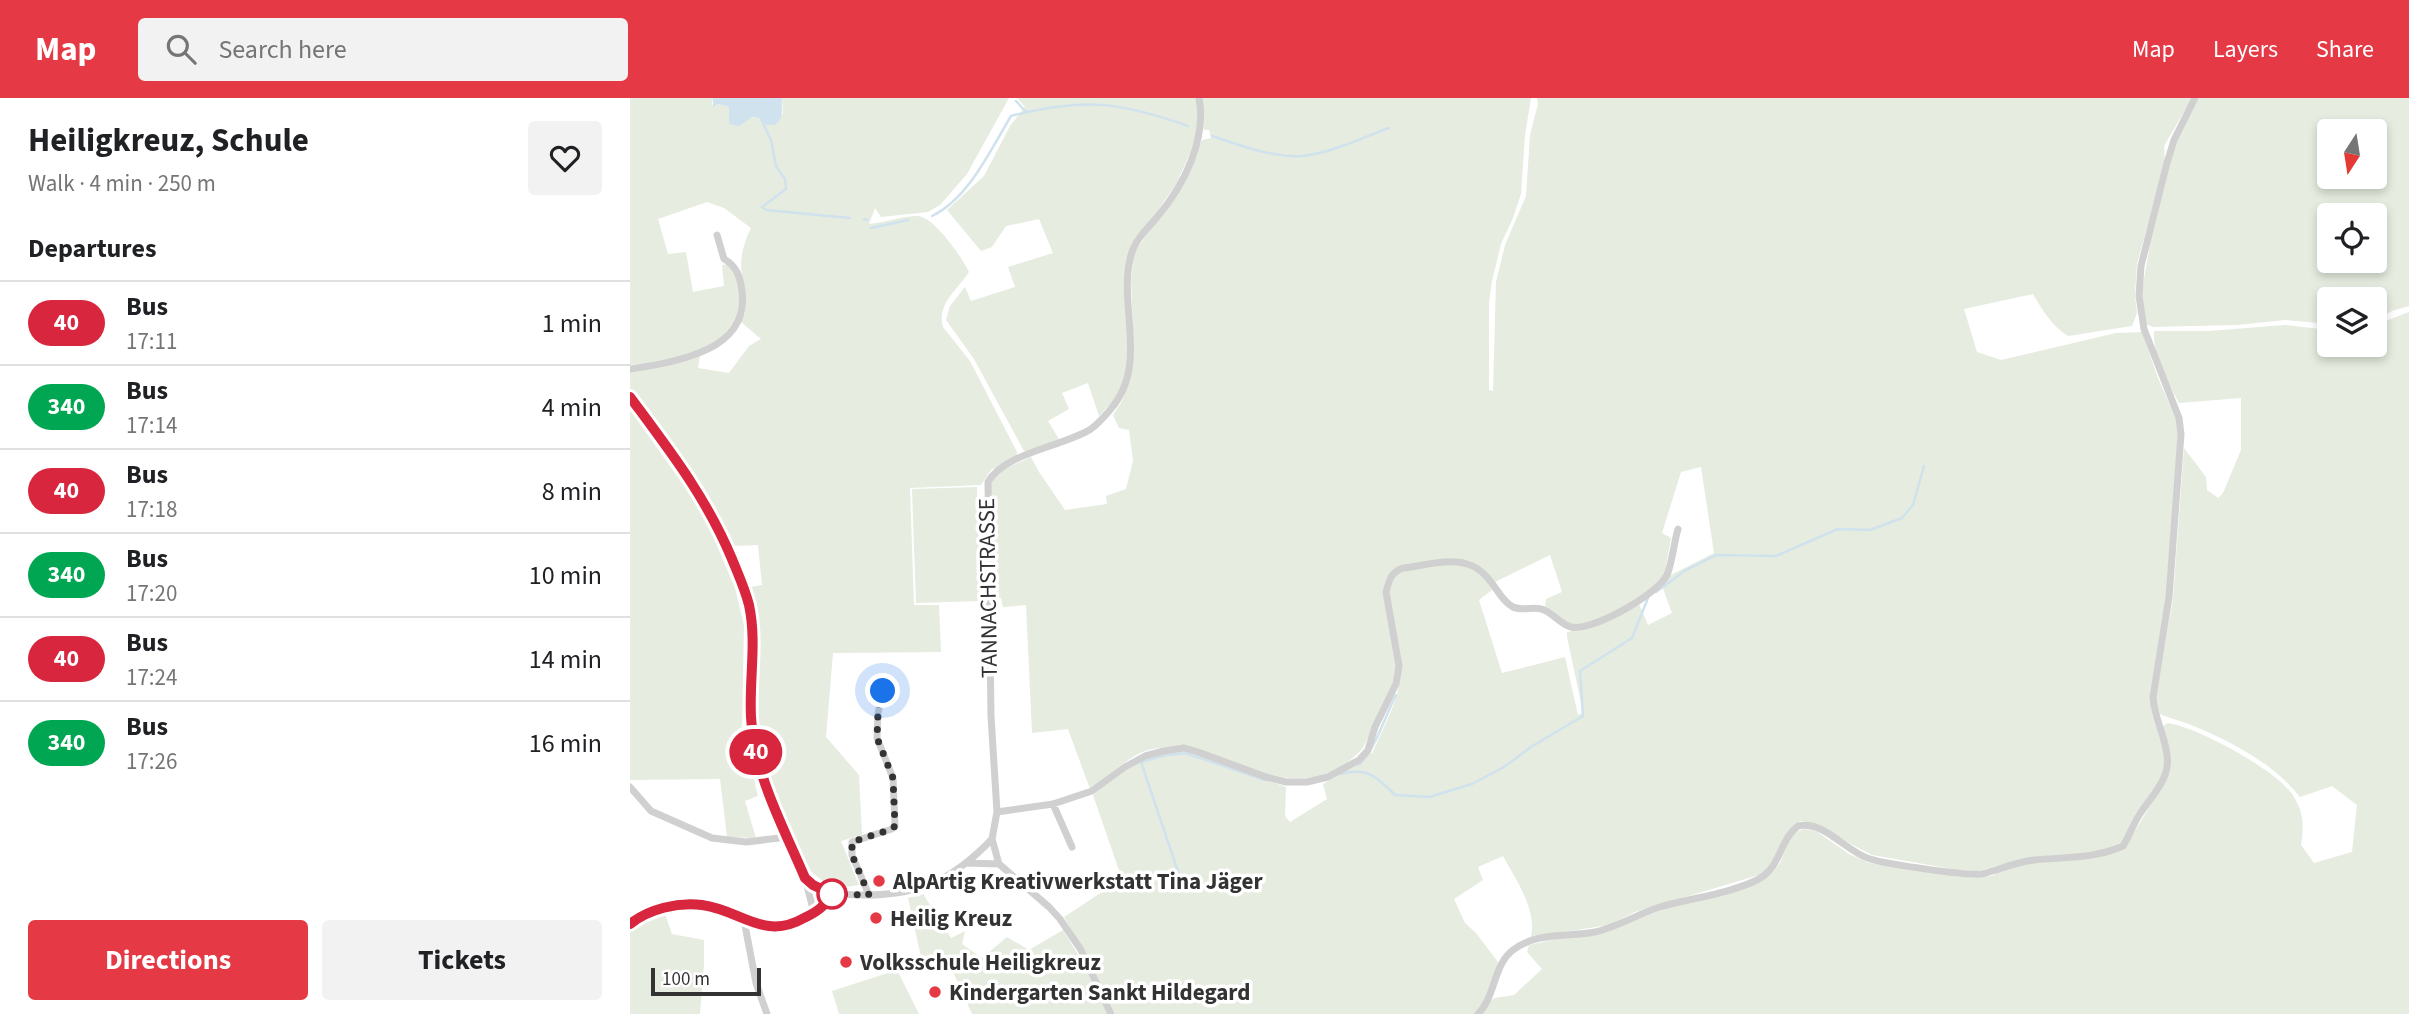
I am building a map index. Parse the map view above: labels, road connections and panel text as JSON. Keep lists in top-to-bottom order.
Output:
{
  "streets": {
    "street": ["TANNACHSTRASSE"]
  },
  "places": [
    "AlpArtig Kreativwerkstatt Tina Jäger",
    "Heilig Kreuz",
    "Volksschule Heiligkreuz",
    "Kindergarten Sankt Hildegard"
  ],
  "lines": ["bus line 40"],
  "scale_bar": "100 m",
  "north": "bottom",
  "page": {
    "header": "Map",
    "search": "Search here",
    "nav": ["Map", "Layers", "Share"],
    "heading": [
      ["Heiligkreuz, Schule", "Walk · 4 min · 250 m"],
      "Departures"
    ],
    "on_map": "40",
    "list": [
      {
        "mark": "40",
        "name": "Bus",
        "note": "17:11",
        "value": "1 min"
      },
      {
        "mark": "340",
        "name": "Bus",
        "note": "17:14",
        "value": "4 min"
      },
      {
        "mark": "40",
        "name": "Bus",
        "note": "17:18",
        "value": "8 min"
      },
      {
        "mark": "340",
        "name": "Bus",
        "note": "17:20",
        "value": "10 min"
      },
      {
        "mark": "40",
        "name": "Bus",
        "note": "17:24",
        "value": "14 min"
      },
      {
        "mark": "340",
        "name": "Bus",
        "note": "17:26",
        "value": "16 min"
      }
    ],
    "buttons": ["Directions", "Tickets"],
    "scale": "100 m"
  }
}
